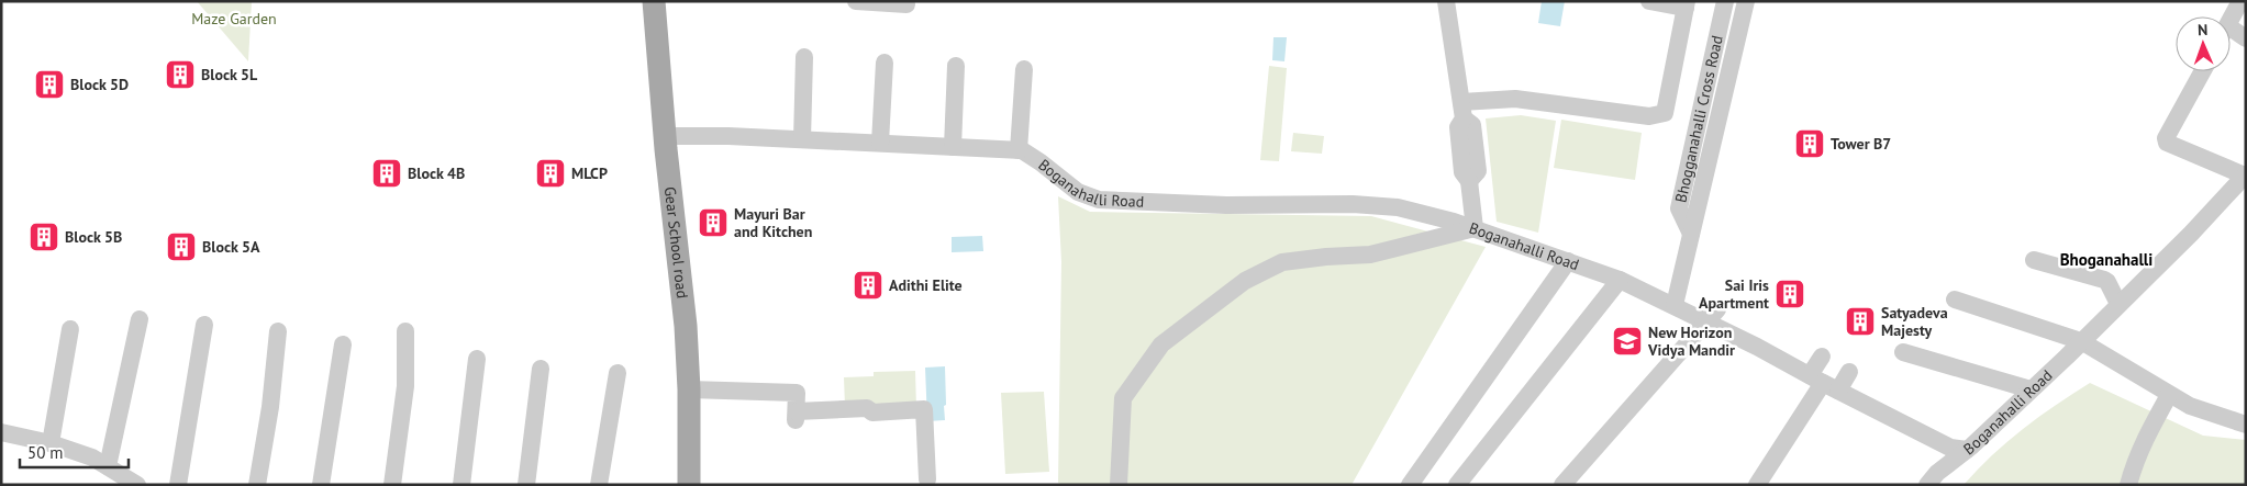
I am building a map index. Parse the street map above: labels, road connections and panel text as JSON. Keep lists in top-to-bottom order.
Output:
{
  "streets": {
    "main road": ["Gear School road"],
    "street": ["Bhogganahalli Cross Road", "Boganahalli Road"]
  },
  "crossings": [
    ["Bhogganahalli Cross Road", "Boganahalli Road"],
    ["Boganahalli Road", "Gear School road"]
  ],
  "districts": ["Bhoganahalli"],
  "parks": ["Maze Garden"],
  "places": {
    "building": [
      "Block 5L",
      "Block 5D",
      "Tower B7",
      "Block 4B",
      "MLCP",
      "Mayuri Bar and Kitchen",
      "Block 5B",
      "Block 5A",
      "Adithi Elite",
      "Sai Iris Apartment",
      "Satyadeva Majesty"
    ],
    "school or university": ["New Horizon Vidya Mandir"]
  },
  "scale_bar": "50 m",
  "north": "top"
}
